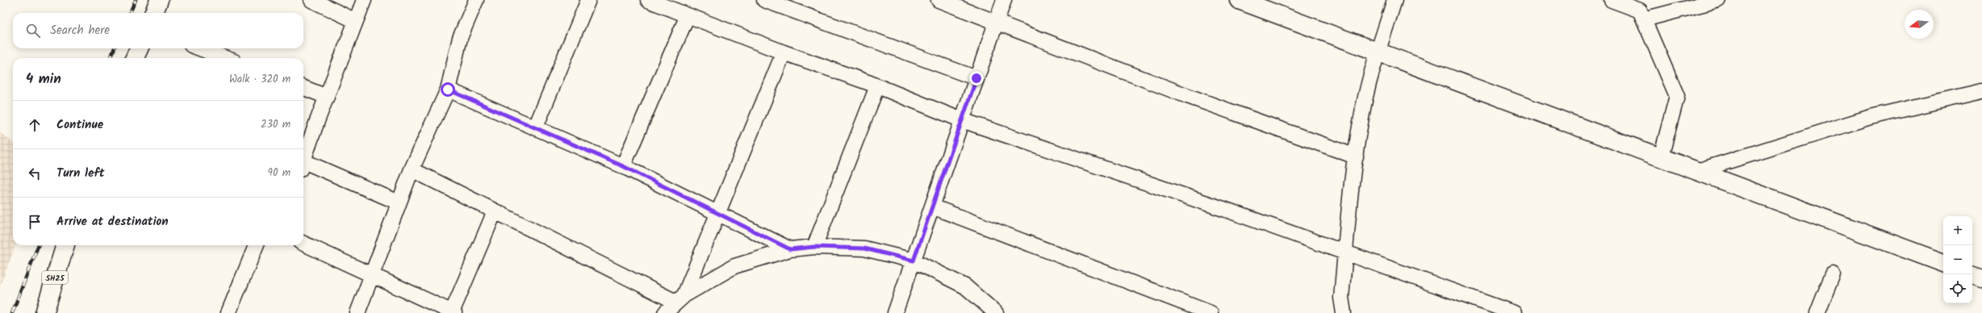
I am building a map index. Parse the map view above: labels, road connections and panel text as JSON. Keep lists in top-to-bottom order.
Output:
{
  "streets": {
    "main road": ["SH25"]
  },
  "north": "left",
  "page": {
    "search": "Search here",
    "heading": ["4 min", "Walk · 320 m"],
    "list": [
      ["Continue", "230 m"],
      ["Turn left", "90 m"],
      "Arrive at destination"
    ],
    "map_buttons": ["+", "−"]
  }
}
